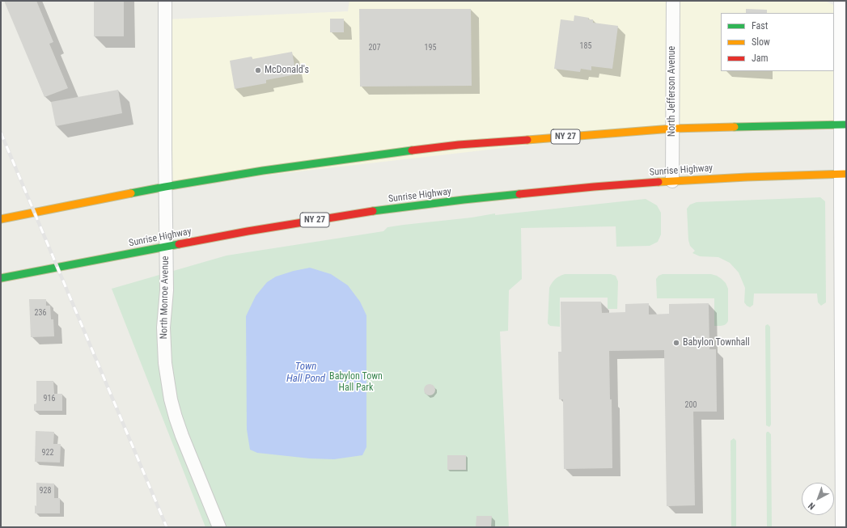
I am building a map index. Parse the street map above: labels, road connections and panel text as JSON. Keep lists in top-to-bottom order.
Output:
{
  "streets": {
    "highway": ["NY 27", "Sunrise Highway"],
    "street": ["North Jefferson Avenue", "North Monroe Avenue"]
  },
  "crossings": [
    ["North Jefferson Avenue", "NY 27"],
    ["North Jefferson Avenue", "Sunrise Highway"],
    ["NY 27", "North Monroe Avenue"],
    ["Sunrise Highway", "North Monroe Avenue"]
  ],
  "water": ["Town Hall Pond"],
  "parks": ["Babylon Town Hall Park"],
  "places": ["McDonald's", "Babylon Townhall"],
  "house_numbers": [
    "185",
    "207",
    "195",
    "236",
    "916",
    "200",
    "922",
    "928"
  ],
  "legend": ["Fast", "Slow", "Jam"],
  "north": "bottom left"
}
